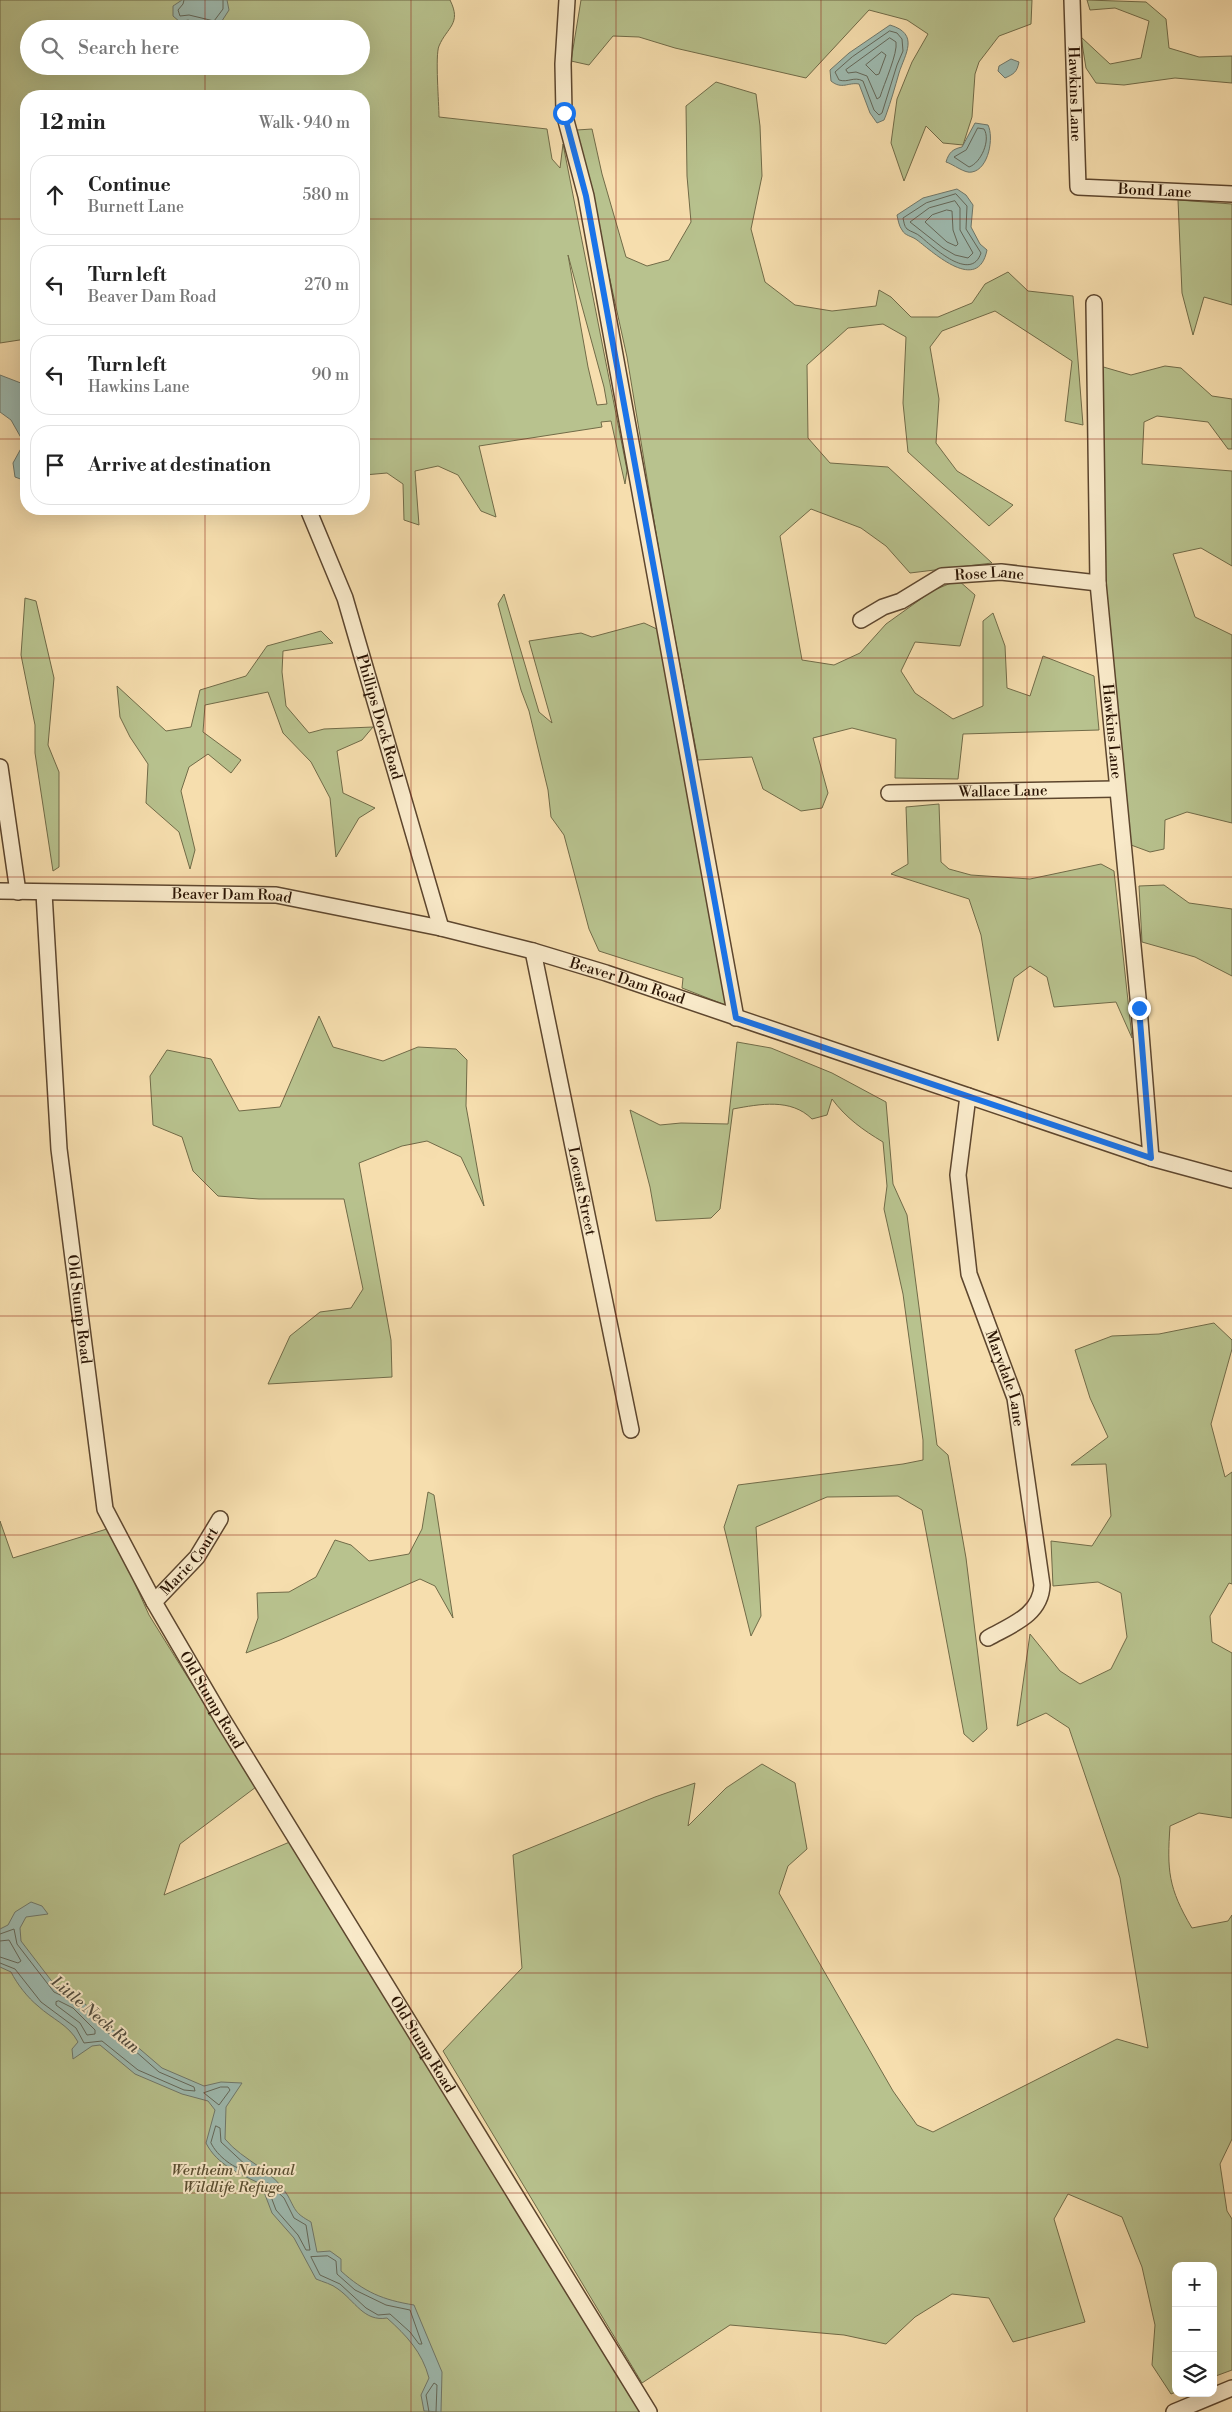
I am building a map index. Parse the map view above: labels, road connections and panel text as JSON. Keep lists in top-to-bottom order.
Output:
{
  "streets": {
    "street": [
      "Hawkins Lane",
      "Bond Lane",
      "Rose Lane",
      "Phillips Dock Road",
      "Wallace Lane",
      "Beaver Dam Road",
      "Locust Street",
      "Old Stump Road",
      "Marydale Lane",
      "Marie Court"
    ]
  },
  "crossings": [
    ["Hawkins Lane", "Bond Lane"],
    ["Hawkins Lane", "Rose Lane"],
    ["Hawkins Lane", "Wallace Lane"],
    ["Hawkins Lane", "Beaver Dam Road"],
    ["Phillips Dock Road", "Beaver Dam Road"],
    ["Beaver Dam Road", "Locust Street"],
    ["Beaver Dam Road", "Old Stump Road"],
    ["Beaver Dam Road", "Marydale Lane"],
    ["Old Stump Road", "Marie Court"]
  ],
  "water": ["Little Neck Run"],
  "parks": ["Wertheim National Wildlife Refuge"],
  "page": {
    "search": "Search here",
    "heading": ["12 min", "Walk · 940 m"],
    "list": [
      ["Continue", "Burnett Lane", "580 m"],
      ["Turn left", "Beaver Dam Road", "270 m"],
      ["Turn left", "Hawkins Lane", "90 m"],
      "Arrive at destination"
    ],
    "map_buttons": ["+", "−"]
  }
}
